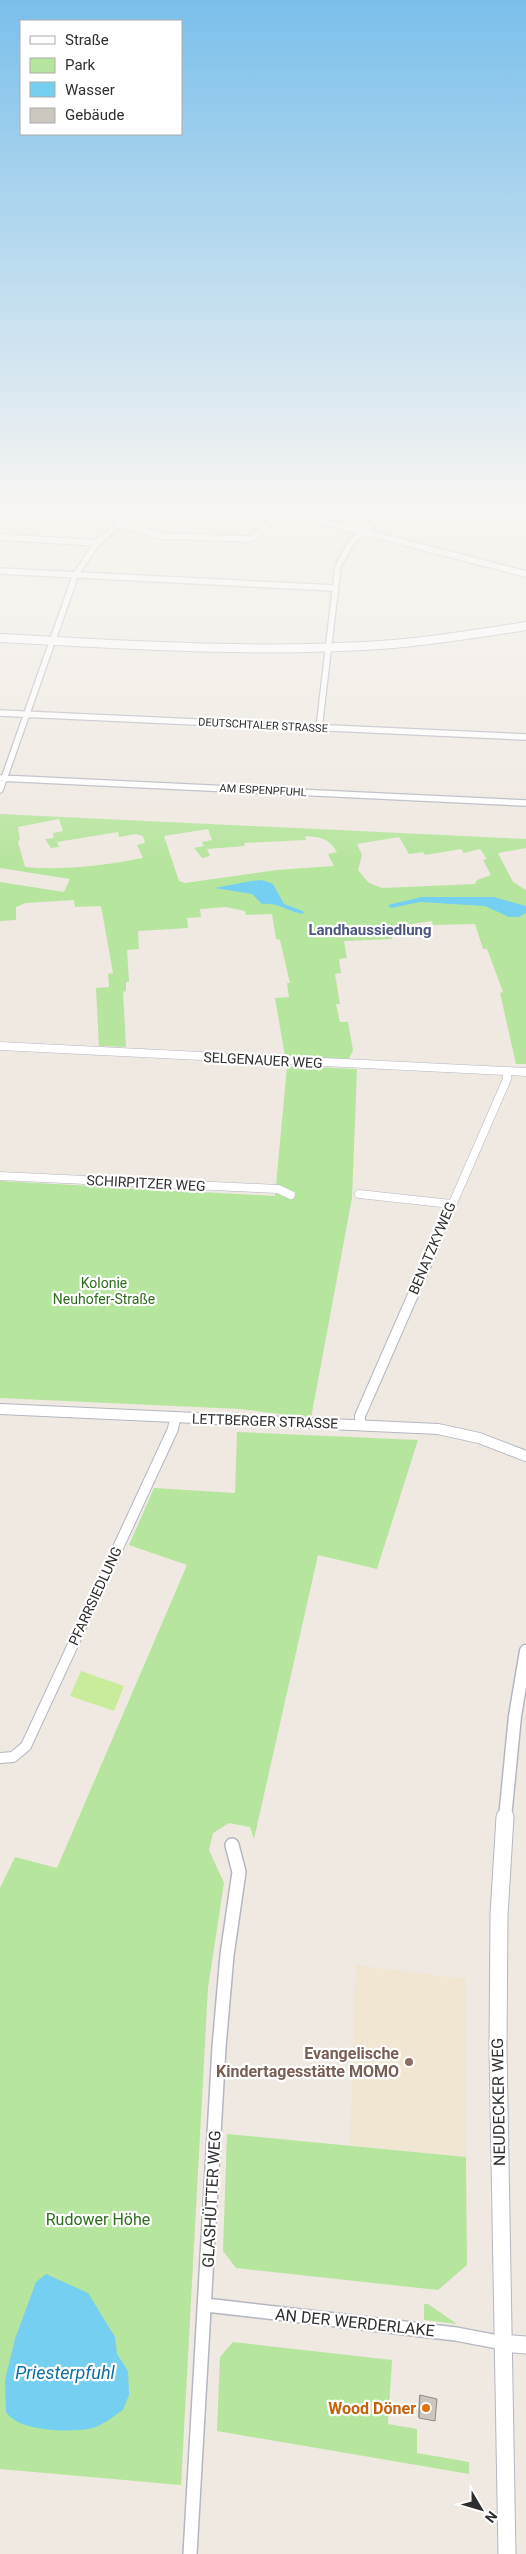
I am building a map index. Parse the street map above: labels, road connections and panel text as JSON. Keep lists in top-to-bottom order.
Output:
{
  "streets": {
    "street": [
      "DEUTSCHTALER STRASSE",
      "AM ESPENPFUHL",
      "SELGENAUER WEG",
      "SCHIRPITZER WEG",
      "BENATZKYWEG",
      "LETTBERGER STRASSE",
      "PFARRSIEDLUNG",
      "NEUDECKER WEG",
      "GLASHÜTTER WEG",
      "AN DER WERDERLAKE"
    ]
  },
  "crossings": [
    ["SELGENAUER WEG", "BENATZKYWEG"],
    ["BENATZKYWEG", "LETTBERGER STRASSE"],
    ["LETTBERGER STRASSE", "PFARRSIEDLUNG"],
    ["NEUDECKER WEG", "AN DER WERDERLAKE"],
    ["GLASHÜTTER WEG", "AN DER WERDERLAKE"]
  ],
  "districts": ["Landhaussiedlung"],
  "water": ["Priesterpfuhl"],
  "parks": ["Kolonie Neuhofer-Straße", "Rudower Höhe"],
  "places": ["Evangelische Kindertagesstätte MOMO", "Wood Döner"],
  "legend": [
    "Straße",
    "Park",
    "Wasser",
    "Gebäude"
  ],
  "north": "bottom right"
}
